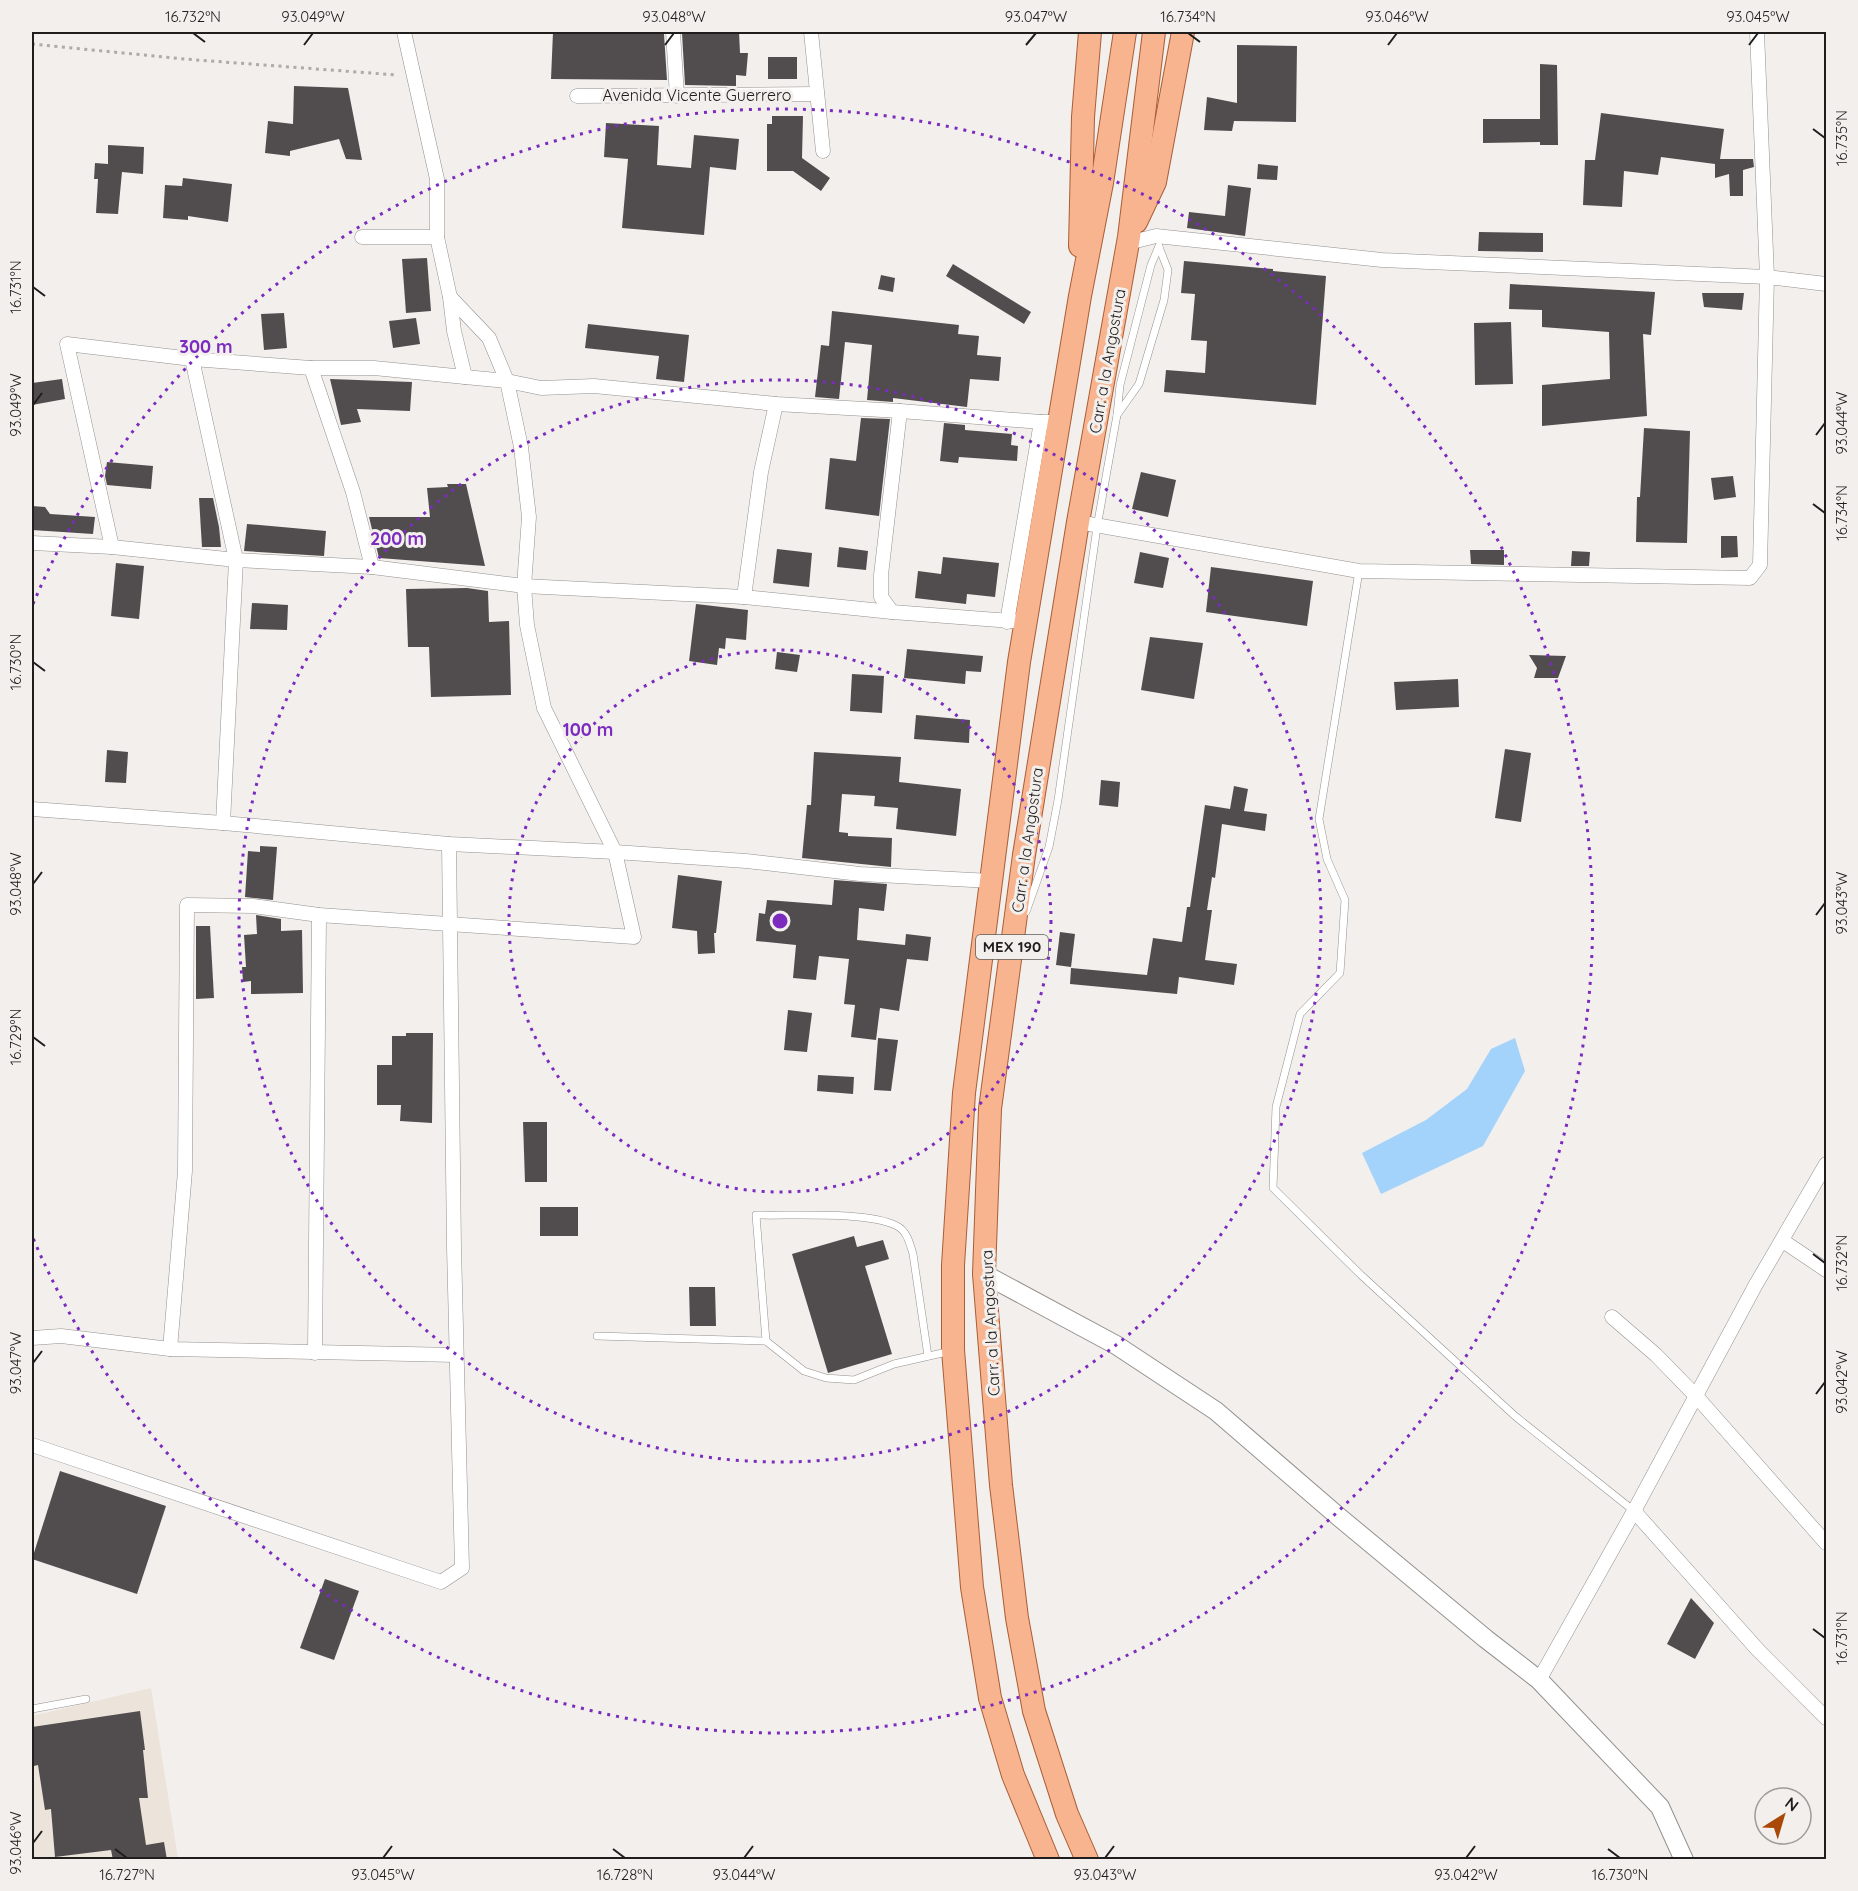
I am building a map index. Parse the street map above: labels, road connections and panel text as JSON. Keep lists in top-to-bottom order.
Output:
{
  "streets": {
    "main road": ["Carr. a la Angostura", "MEX 190"],
    "street": ["Avenida Vicente Guerrero"]
  },
  "north": "top right",
  "coordinates": [
    "16.732°N",
    "93.049°W",
    "93.048°W",
    "93.047°W",
    "16.734°N",
    "93.046°W",
    "93.045°W",
    "16.735°N",
    "16.731°N",
    "93.044°W",
    "16.730°N",
    "93.043°W",
    "16.729°N",
    "93.042°W",
    "16.727°N",
    "16.728°N"
  ],
  "rings": ["300 m", "200 m", "100 m"]
}
